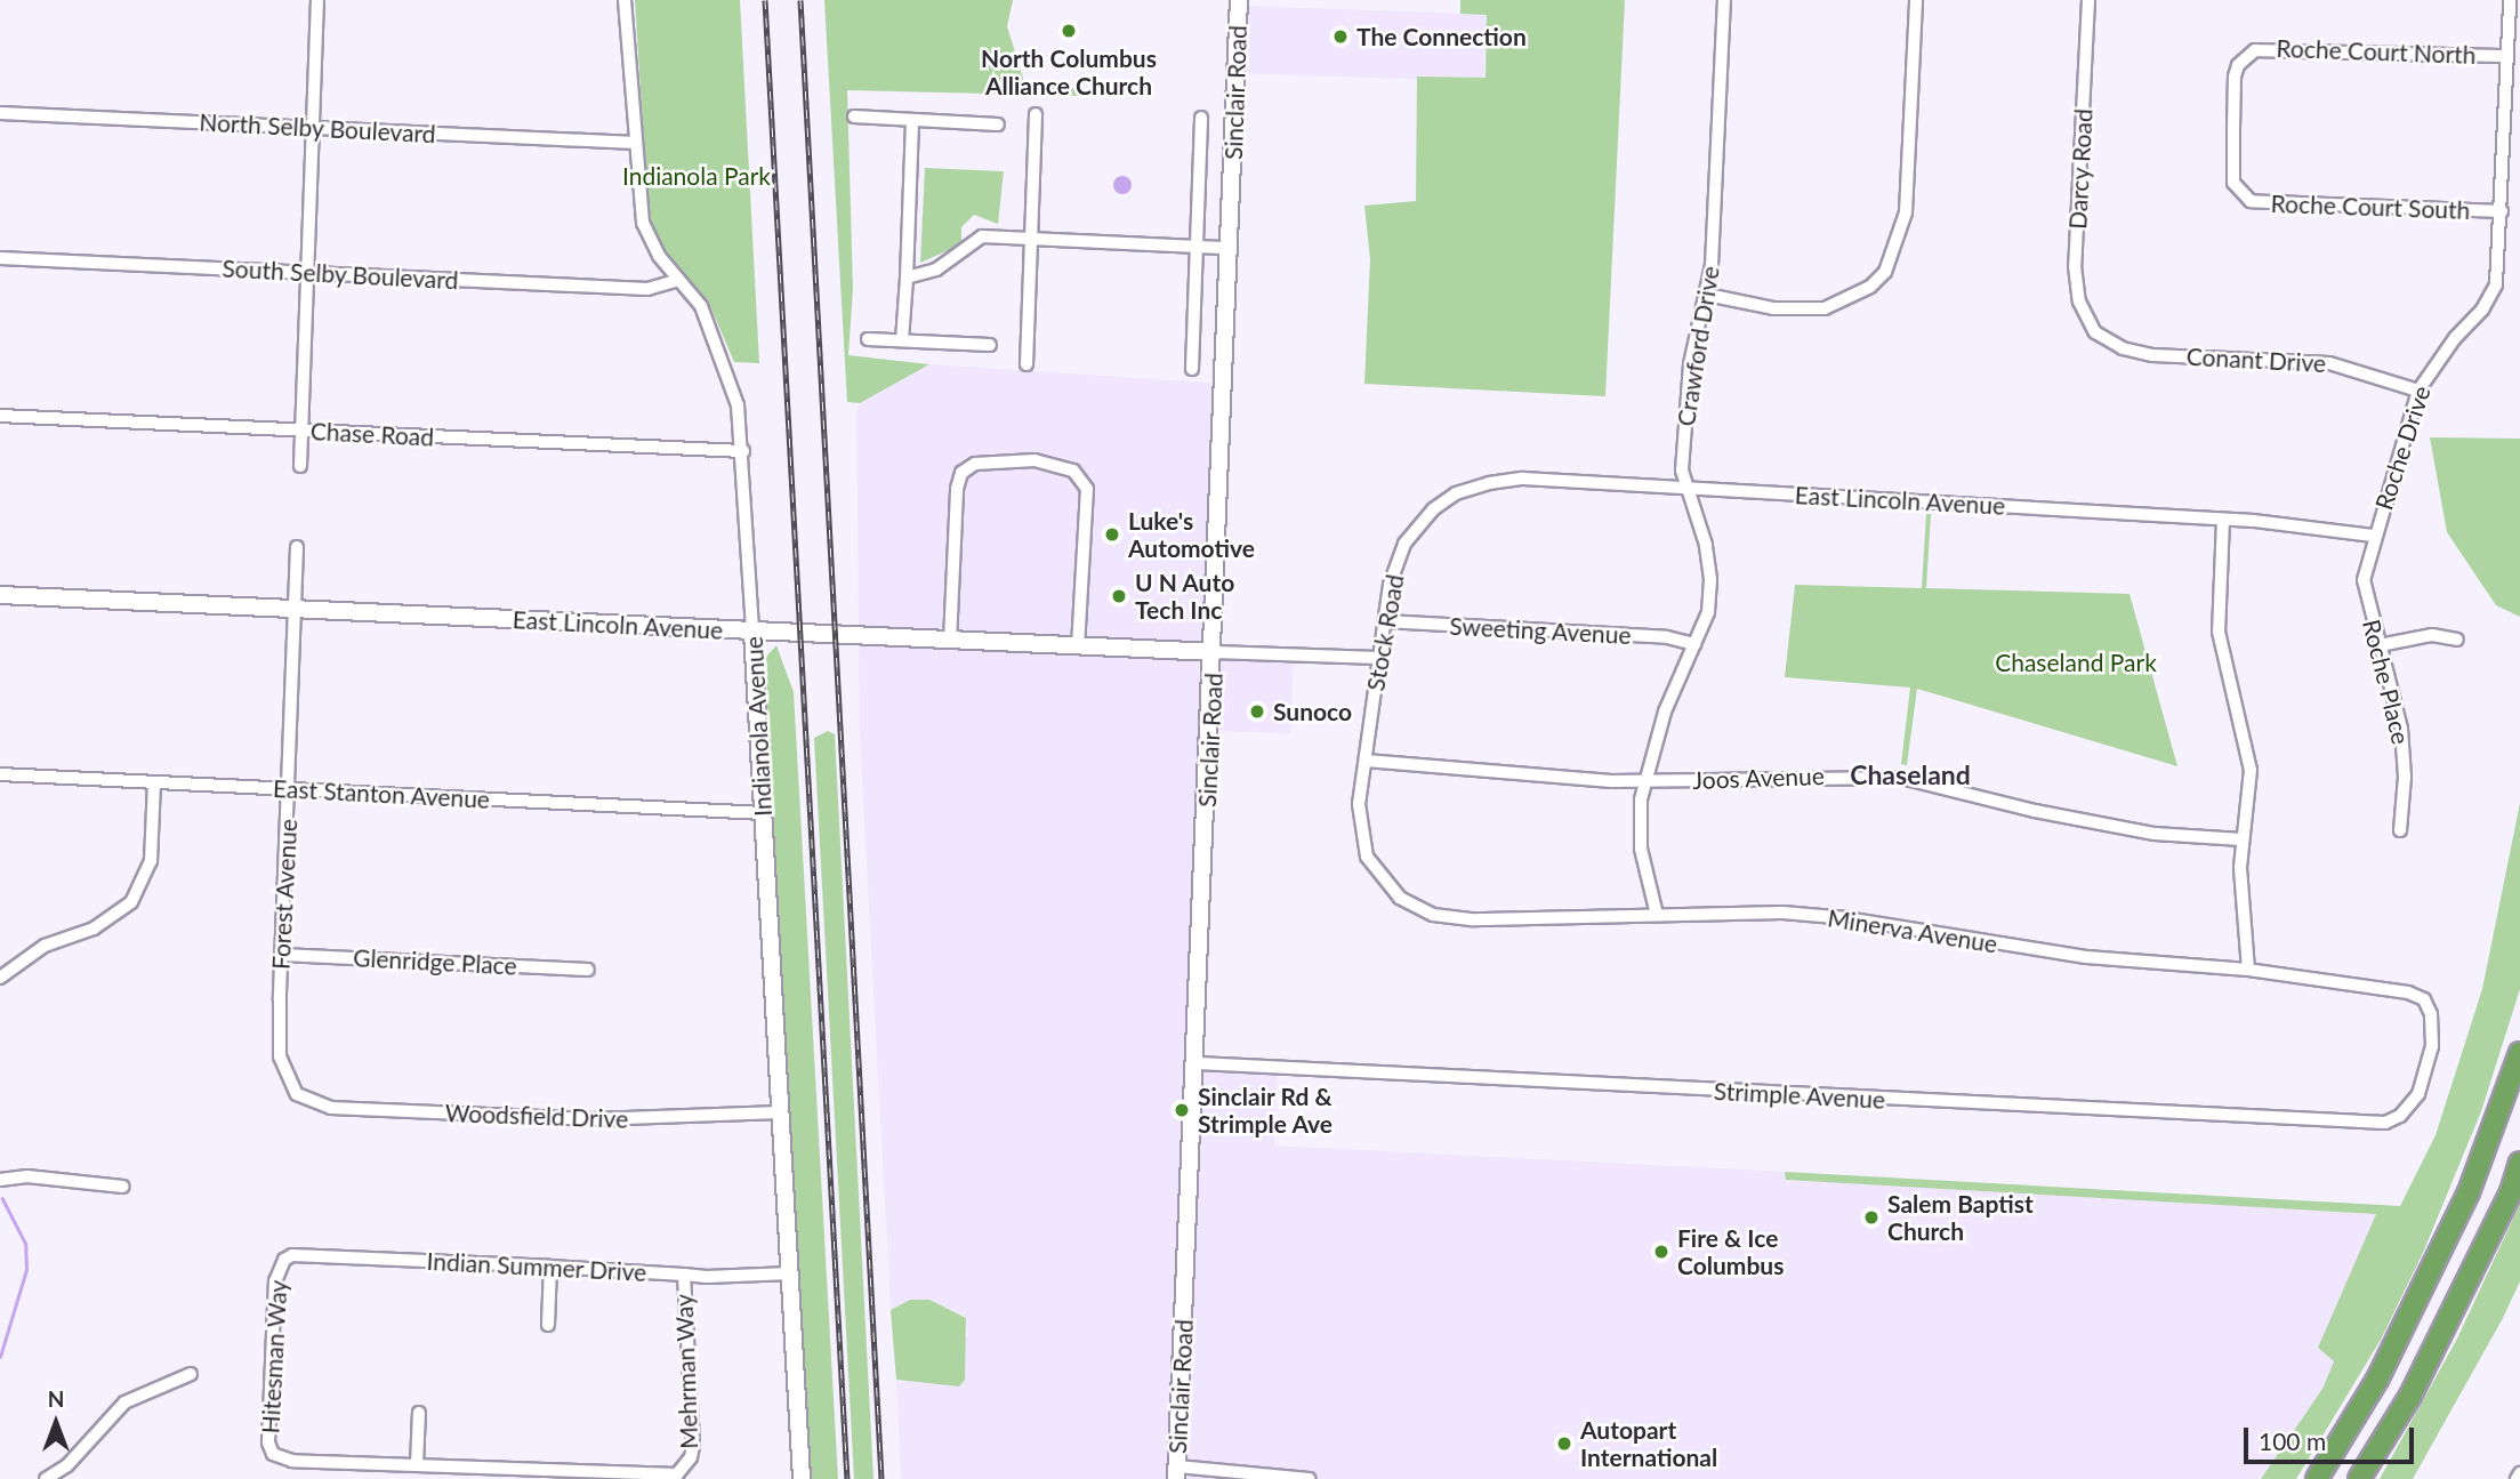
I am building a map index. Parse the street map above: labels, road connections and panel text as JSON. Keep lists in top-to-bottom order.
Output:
{
  "streets": {
    "main road": ["Sinclair Road", "East Lincoln Avenue", "Indianola Avenue"],
    "street": [
      "Roche Court North",
      "North Selby Boulevard",
      "Darcy Road",
      "Roche Court South",
      "South Selby Boulevard",
      "Crawford Drive",
      "Conant Drive",
      "Chase Road",
      "Roche Drive",
      "Sweeting Avenue",
      "Stock Road",
      "Roche Place",
      "Joos Avenue",
      "East Stanton Avenue",
      "Forest Avenue",
      "Minerva Avenue",
      "Glenridge Place",
      "Strimple Avenue",
      "Woodsfield Drive",
      "Indian Summer Drive",
      "Hitesman Way",
      "Mehrman Way"
    ]
  },
  "crossings": [
    ["Roche Court North", "Roche Court South"],
    ["Roche Court North", "Roche Drive"],
    ["Sinclair Road", "East Lincoln Avenue"],
    ["Sinclair Road", "Strimple Avenue"],
    ["North Selby Boulevard", "Indianola Avenue"],
    ["Darcy Road", "Conant Drive"],
    ["Roche Court South", "Roche Drive"],
    ["South Selby Boulevard", "Indianola Avenue"],
    ["Crawford Drive", "East Lincoln Avenue"],
    ["Crawford Drive", "Sweeting Avenue"],
    ["Crawford Drive", "Joos Avenue"],
    ["Crawford Drive", "Minerva Avenue"],
    ["Conant Drive", "Roche Drive"],
    ["Chase Road", "Indianola Avenue"],
    ["Roche Drive", "East Lincoln Avenue"],
    ["Roche Drive", "Roche Place"],
    ["East Lincoln Avenue", "Stock Road"],
    ["East Lincoln Avenue", "Roche Place"],
    ["East Lincoln Avenue", "Indianola Avenue"],
    ["East Lincoln Avenue", "Forest Avenue"],
    ["Sweeting Avenue", "Stock Road"],
    ["Stock Road", "Joos Avenue"],
    ["Stock Road", "Minerva Avenue"],
    ["Indianola Avenue", "East Stanton Avenue"],
    ["Indianola Avenue", "Woodsfield Drive"],
    ["Indianola Avenue", "Indian Summer Drive"],
    ["East Stanton Avenue", "Forest Avenue"],
    ["Forest Avenue", "Glenridge Place"],
    ["Forest Avenue", "Woodsfield Drive"],
    ["Minerva Avenue", "Strimple Avenue"],
    ["Indian Summer Drive", "Hitesman Way"],
    ["Indian Summer Drive", "Mehrman Way"],
    ["Hitesman Way", "Mehrman Way"]
  ],
  "districts": ["Chaseland"],
  "parks": ["Indianola Park", "Chaseland Park"],
  "places": [
    "North Columbus Alliance Church",
    "The Connection",
    "Luke's Automotive",
    "U N Auto Tech Inc",
    "Sunoco",
    "Sinclair Rd & Strimple Ave",
    "Salem Baptist Church",
    "Fire & Ice Columbus",
    "Autopart International"
  ],
  "scale_bar": "100 m",
  "north": "top"
}
